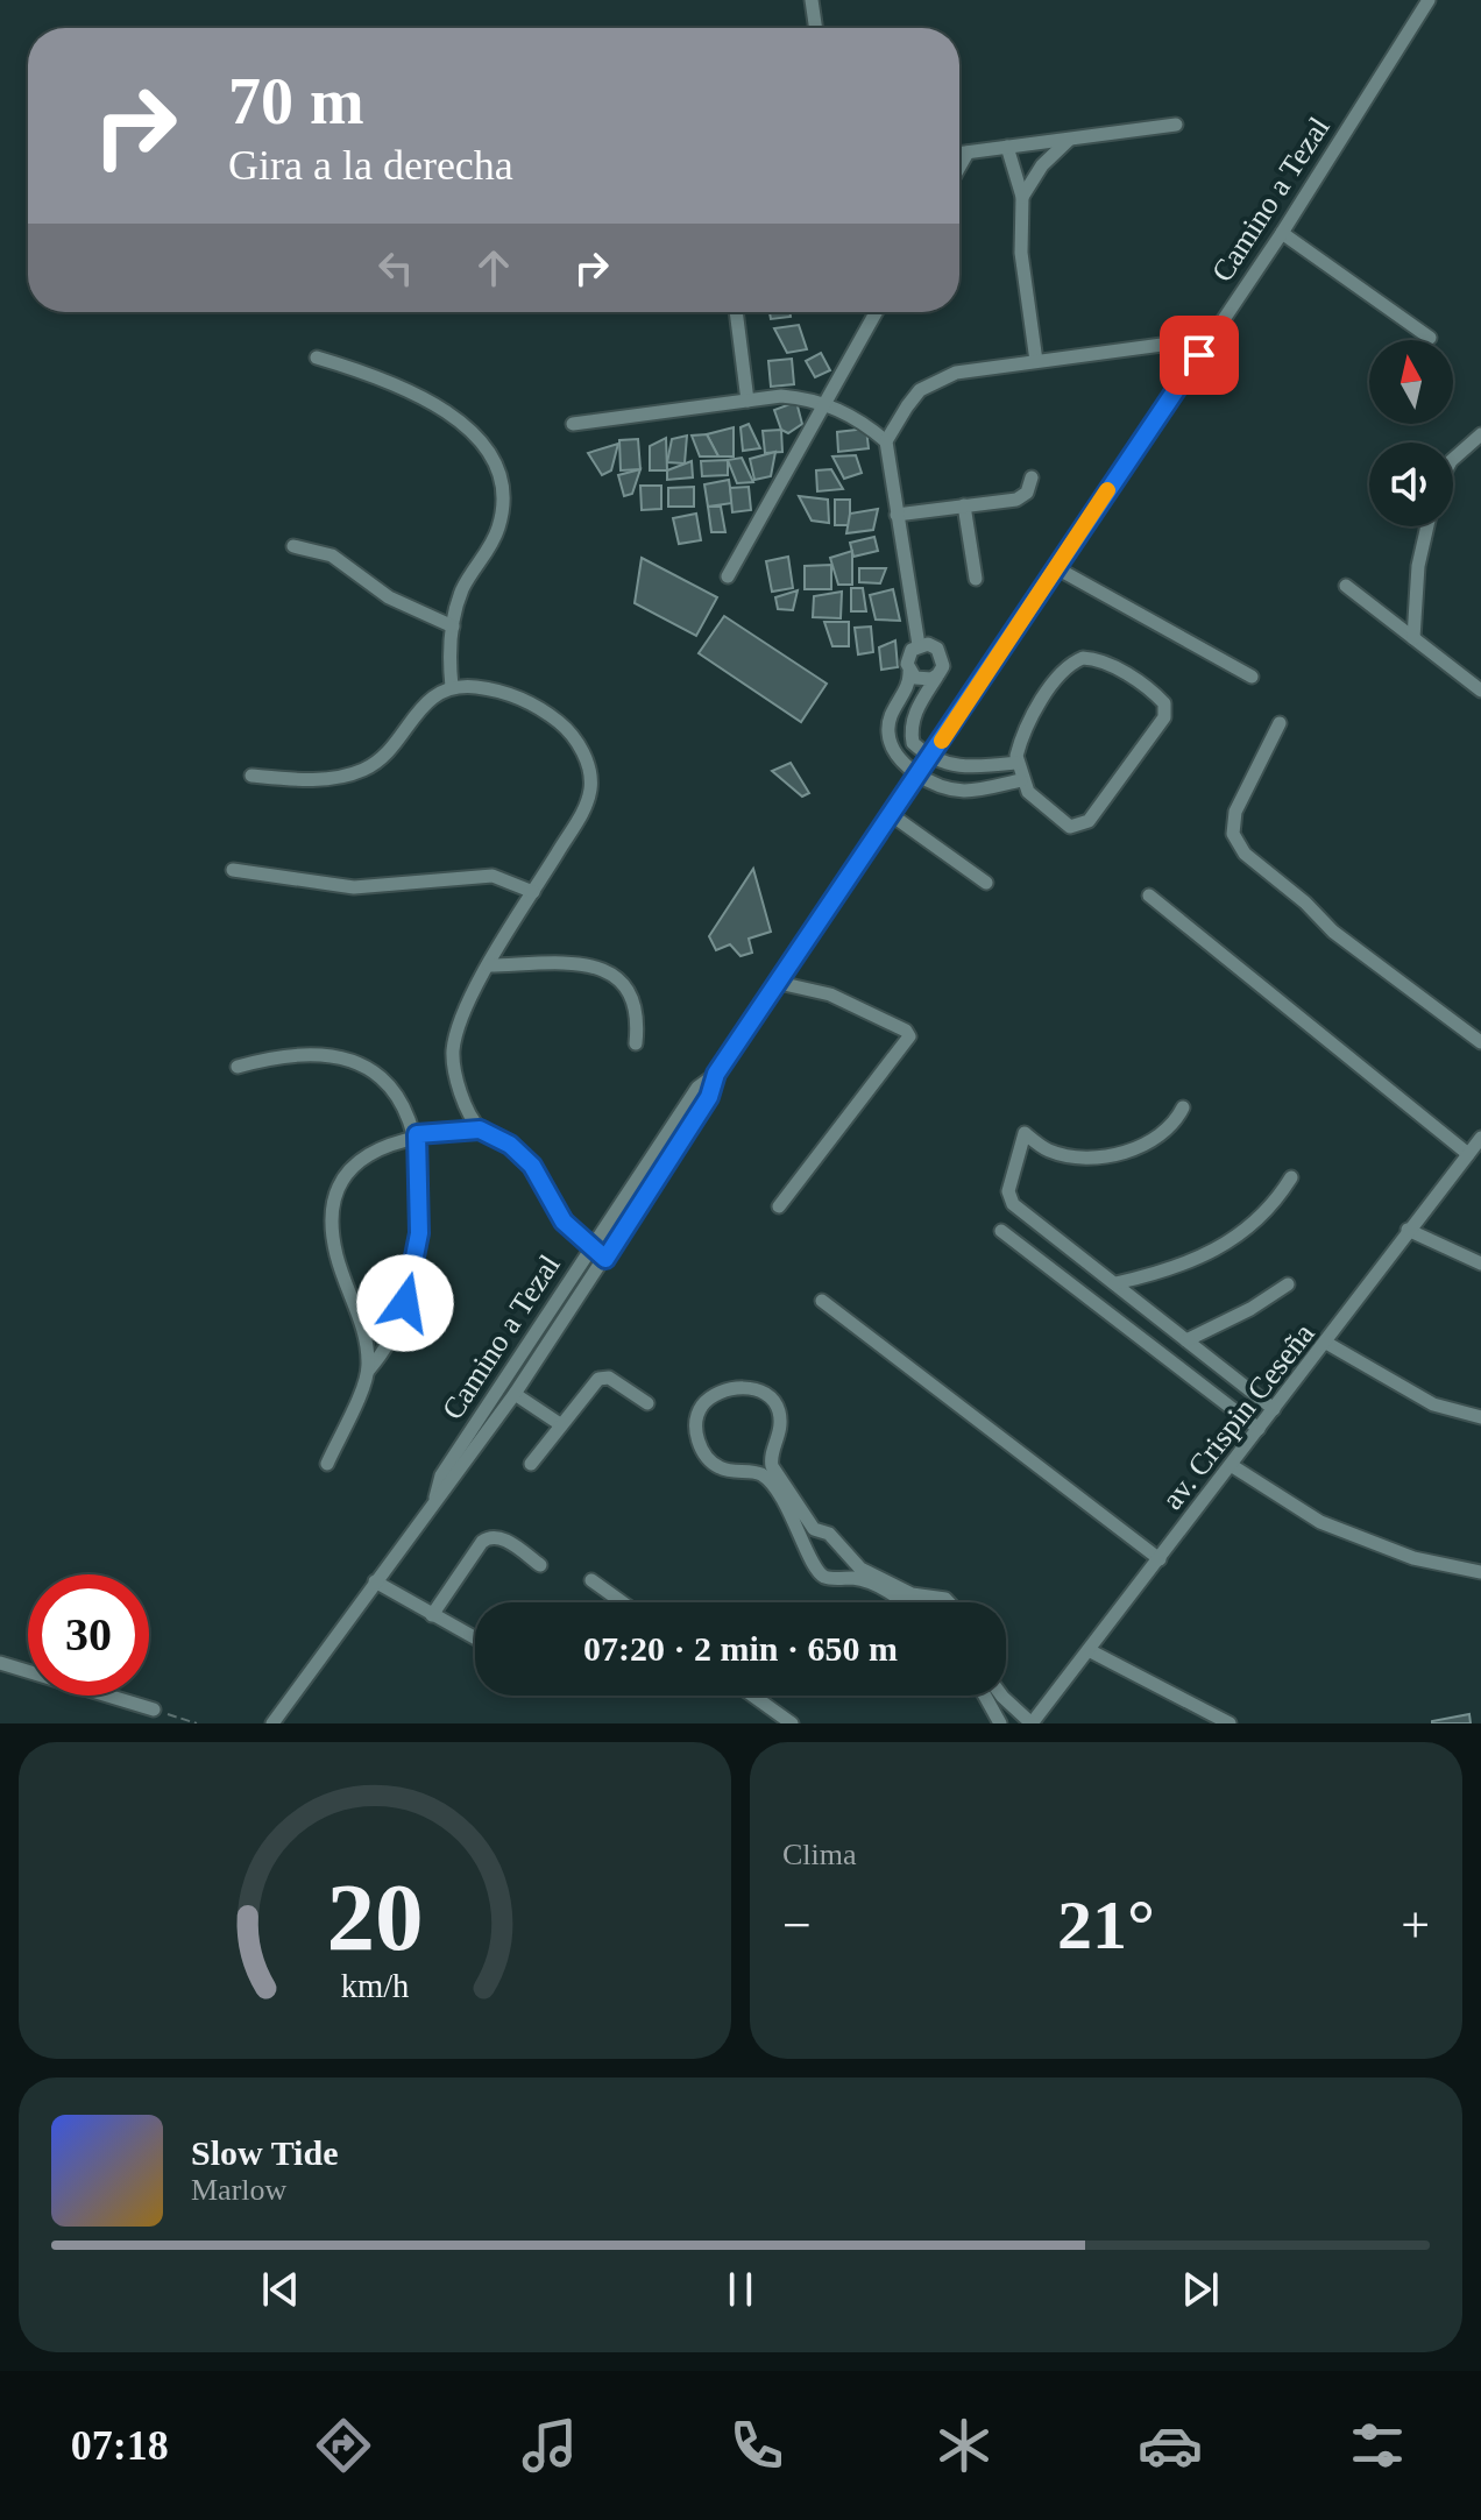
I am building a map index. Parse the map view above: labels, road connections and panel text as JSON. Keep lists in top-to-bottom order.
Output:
{
  "streets": {
    "street": ["Camino a Tezal", "av. Crispin Ceseña"]
  },
  "north": "top",
  "page": {
    "turn": ["70 m", "Gira a la derecha"],
    "limit": "30",
    "trip": "07:20 · 2 min · 650 m",
    "tile": "Clima",
    "heat": ["−", "21°", "+"],
    "song": ["Slow Tide", "Marlow"],
    "tabs": "07:18",
    "gauge": ["20", "km/h"]
  }
}
